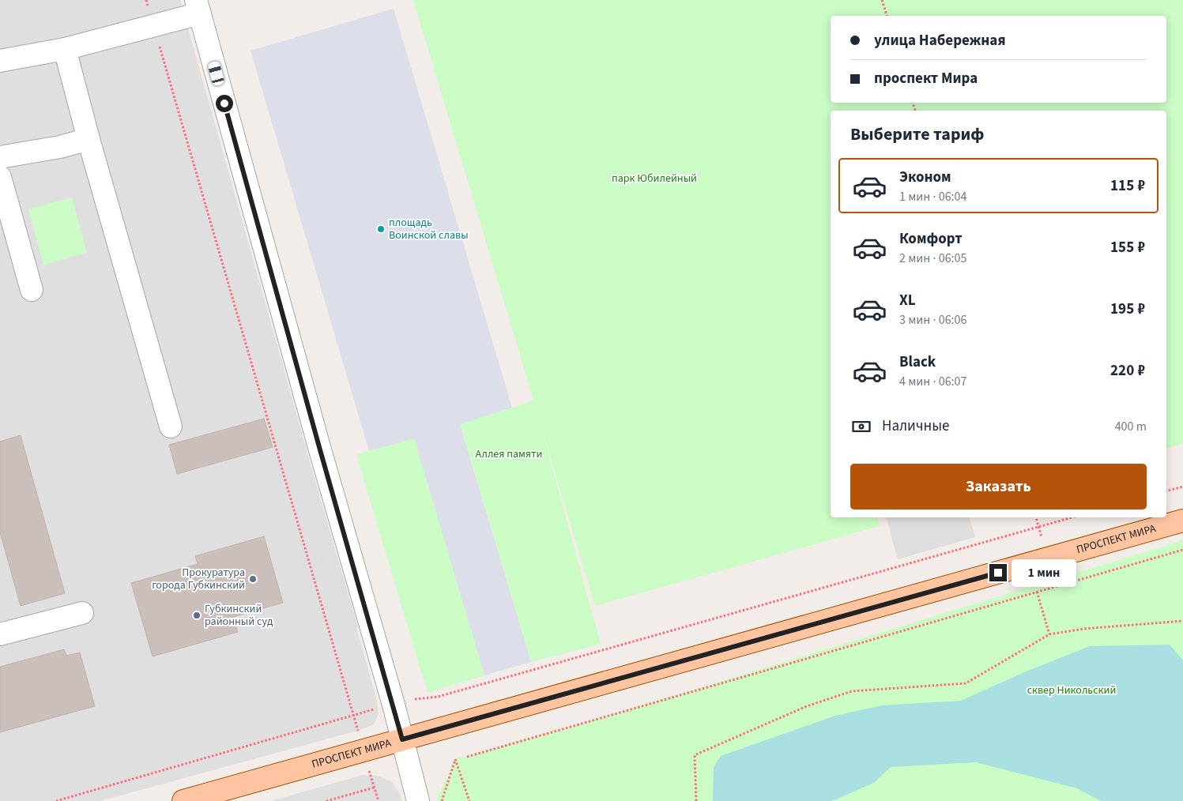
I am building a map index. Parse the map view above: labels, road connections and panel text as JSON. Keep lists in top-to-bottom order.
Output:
{
  "streets": {
    "main road": ["ПРОСПЕКТ МИРА"]
  },
  "parks": ["парк Юбилейный", "Аллея памяти", "сквер Никольский"],
  "places": ["площадь Воинской славы", "Прокуратура города Губкинский", "Губкинский районный суд"],
  "page": {
    "banner": ["улица Набережная", "проспект Мира"],
    "heading": "Выберите тариф",
    "list": [
      {
        "name": "Эконом",
        "note": "1 мин · 06:04",
        "value": "115 ₽"
      },
      {
        "name": "Комфорт",
        "note": "2 мин · 06:05",
        "value": "155 ₽"
      },
      {
        "name": "XL",
        "note": "3 мин · 06:06",
        "value": "195 ₽"
      },
      {
        "name": "Black",
        "note": "4 мин · 06:07",
        "value": "220 ₽"
      }
    ],
    "pay": ["Наличные", "400 m"],
    "buttons": "Заказать",
    "bubble": "1 мин"
  }
}
